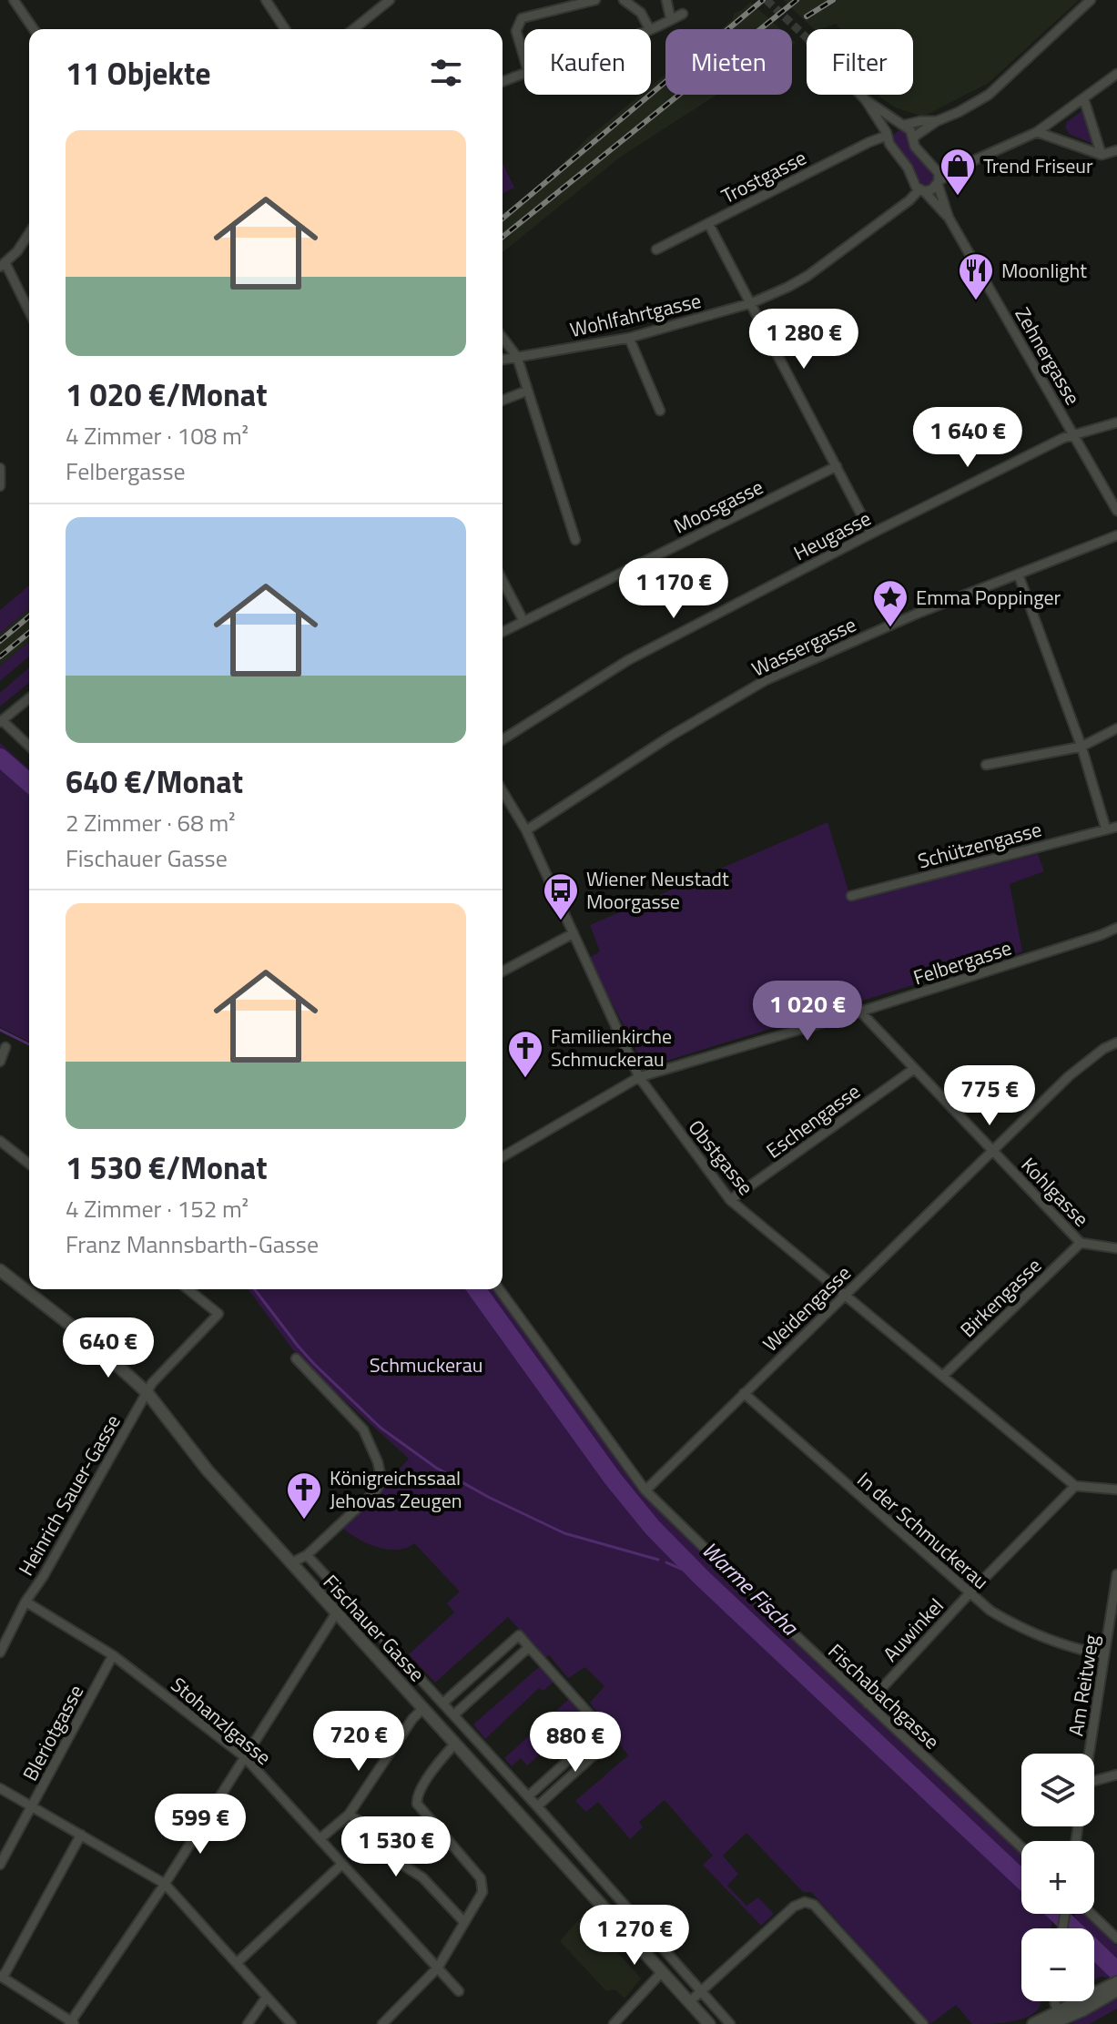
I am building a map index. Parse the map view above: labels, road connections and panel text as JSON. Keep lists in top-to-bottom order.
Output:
{
  "streets": {
    "main road": ["Fischauer Gasse"],
    "street": [
      "Trostgasse",
      "Wohlfahrtgasse",
      "Zehnergasse",
      "Moosgasse",
      "Heugasse",
      "Wassergasse",
      "Schützengasse",
      "Felbergasse",
      "Eschengasse",
      "Obstgasse",
      "Kohlgasse",
      "Birkengasse",
      "Weidengasse",
      "Heinrich Sauer-Gasse",
      "In der Schmuckerau",
      "Auwinkel",
      "Am Reitweg",
      "Fischabachgasse",
      "Stohanzlgasse",
      "Bleriotgasse"
    ]
  },
  "crossings": [
    ["Trostgasse", "Zehnergasse"],
    ["Wohlfahrtgasse", "Zehnergasse"],
    ["Zehnergasse", "Heugasse"],
    ["Wassergasse", "Obstgasse"],
    ["Felbergasse", "Obstgasse"],
    ["Felbergasse", "Kohlgasse"],
    ["Eschengasse", "Obstgasse"],
    ["Eschengasse", "Kohlgasse"],
    ["Obstgasse", "Birkengasse"],
    ["Obstgasse", "Weidengasse"],
    ["Obstgasse", "Auwinkel"],
    ["Kohlgasse", "Birkengasse"],
    ["Kohlgasse", "Weidengasse"],
    ["Weidengasse", "In der Schmuckerau"],
    ["Weidengasse", "Fischabachgasse"],
    ["Heinrich Sauer-Gasse", "Fischauer Gasse"],
    ["Heinrich Sauer-Gasse", "Stohanzlgasse"],
    ["In der Schmuckerau", "Auwinkel"],
    ["In der Schmuckerau", "Am Reitweg"],
    ["Auwinkel", "Fischabachgasse"],
    ["Stohanzlgasse", "Bleriotgasse"]
  ],
  "water": ["Warme Fischa"],
  "parks": ["Schmuckerau"],
  "places": {
    "shop": ["Trend Friseur"],
    "restaurant": ["Moonlight"],
    "place": ["Emma Poppinger"],
    "bus stop": ["Wiener Neustadt Moorgasse"],
    "church": ["Familienkirche Schmuckerau", "Königreichssaal Jehovas Zeugen"]
  },
  "page": {
    "chip": ["Kaufen", "Mieten", "Filter"],
    "heading": "11 Objekte",
    "list": [
      {
        "name": "1 020 €/Monat",
        "note": "4 Zimmer · 108 m² · Felbergasse"
      },
      {
        "name": "640 €/Monat",
        "note": "2 Zimmer · 68 m² · Fischauer Gasse"
      },
      {
        "name": "1 530 €/Monat",
        "note": "4 Zimmer · 152 m² · Franz Mannsbarth-Gasse"
      }
    ],
    "price": [
      "1 280 €",
      "1 640 €",
      "1 170 €",
      "1 020 €",
      "775 €",
      "640 €",
      "720 €",
      "880 €",
      "599 €",
      "1 530 €",
      "1 270 €"
    ],
    "map_buttons": ["+", "−"]
  }
}
